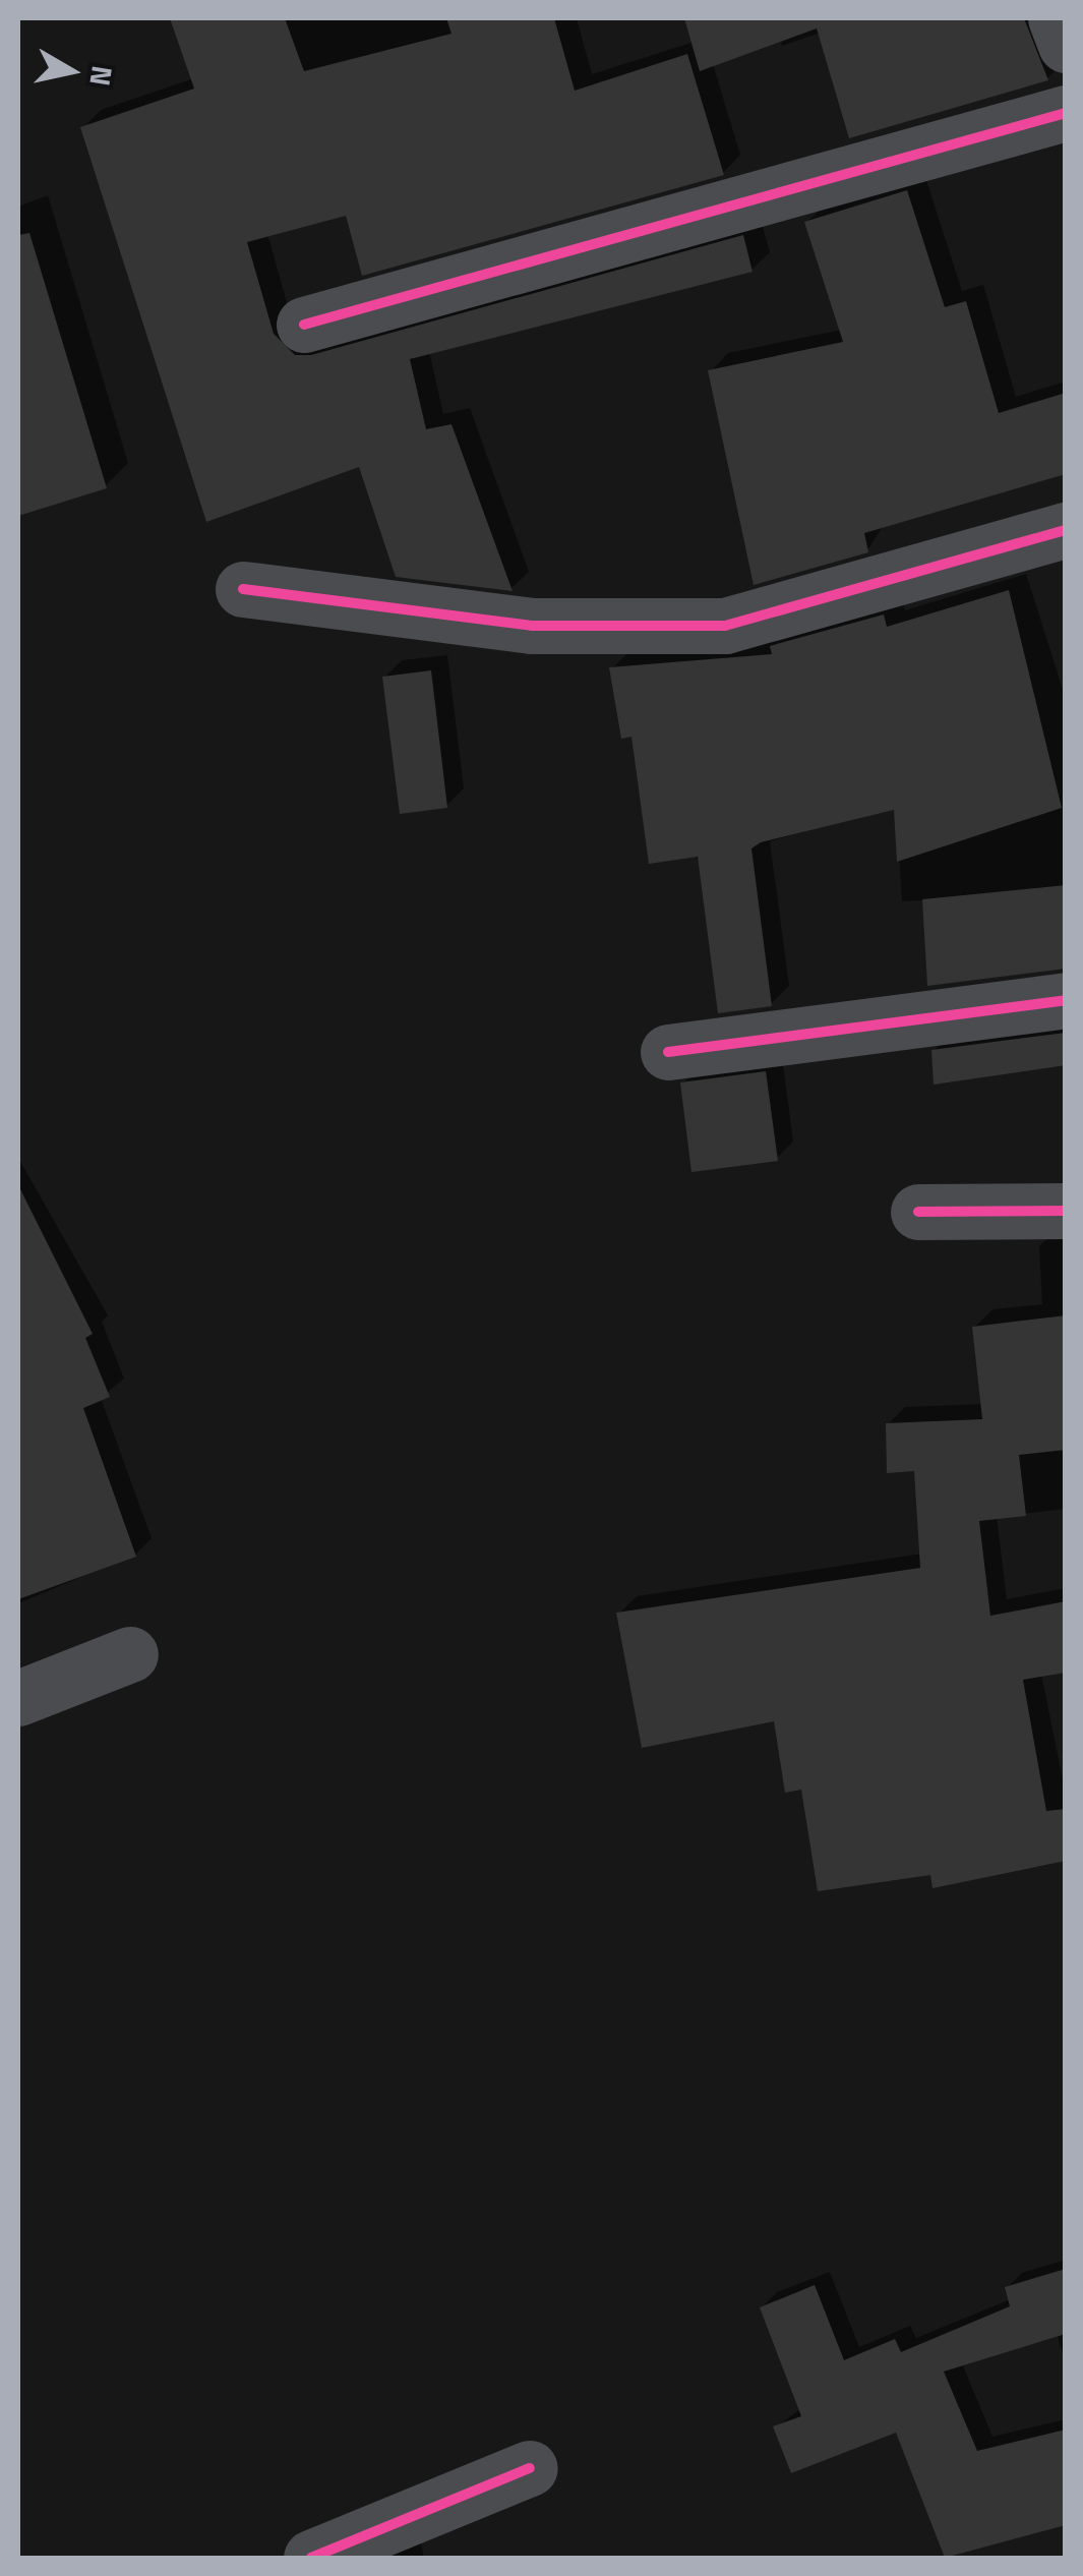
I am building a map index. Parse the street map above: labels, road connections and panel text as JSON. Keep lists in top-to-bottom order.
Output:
{
  "north": "right"
}
